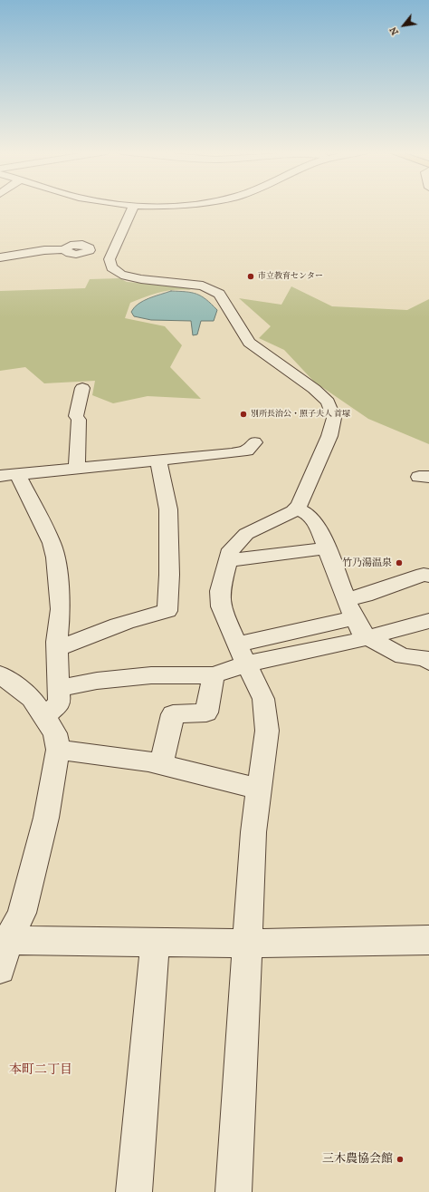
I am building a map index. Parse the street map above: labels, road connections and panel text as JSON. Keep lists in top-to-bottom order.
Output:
{
  "districts": ["本町二丁目"],
  "places": [
    "市立教育センター",
    "別所長治公・照子夫人 首塚",
    "竹乃湯温泉",
    "三木農協会館"
  ],
  "north": "bottom left"
}
